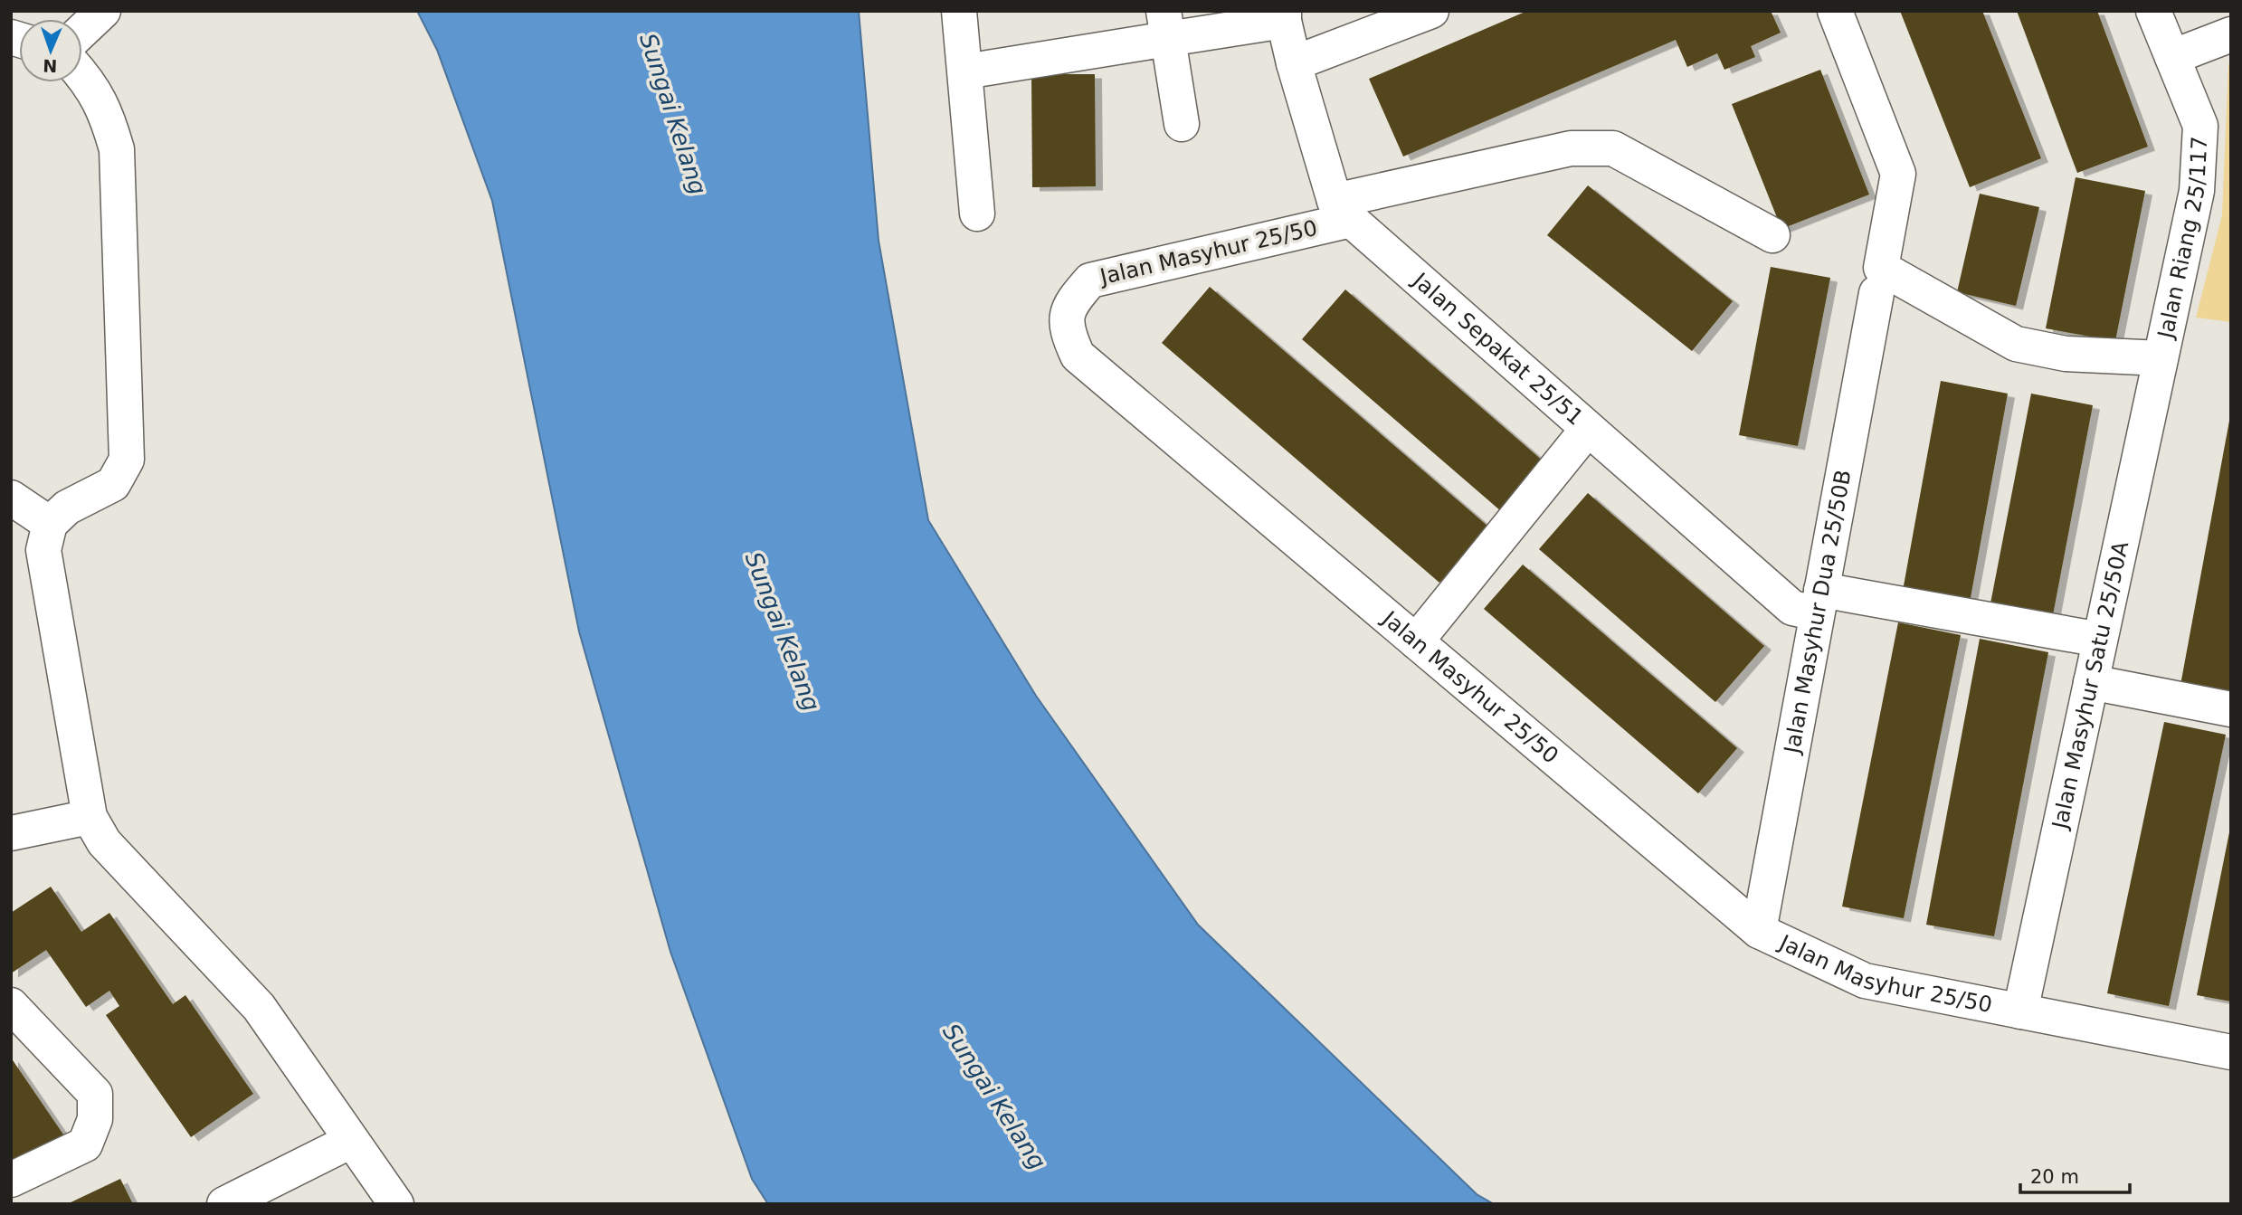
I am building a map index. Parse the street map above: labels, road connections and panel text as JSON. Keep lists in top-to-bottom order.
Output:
{
  "streets": {
    "street": [
      "Jalan Riang 25/117",
      "Jalan Masyhur 25/50",
      "Jalan Sepakat 25/51",
      "Jalan Masyhur Dua 25/50B",
      "Jalan Masyhur Satu 25/50A"
    ]
  },
  "crossings": [
    ["Jalan Riang 25/117", "Jalan Masyhur Satu 25/50A"],
    ["Jalan Masyhur 25/50", "Jalan Sepakat 25/51"],
    ["Jalan Masyhur 25/50", "Jalan Masyhur Dua 25/50B"],
    ["Jalan Masyhur 25/50", "Jalan Masyhur Satu 25/50A"],
    ["Jalan Sepakat 25/51", "Jalan Masyhur Dua 25/50B"],
    ["Jalan Sepakat 25/51", "Jalan Masyhur Satu 25/50A"]
  ],
  "water": ["Sungai Kelang"],
  "scale_bar": "20 m",
  "north": "bottom"
}
